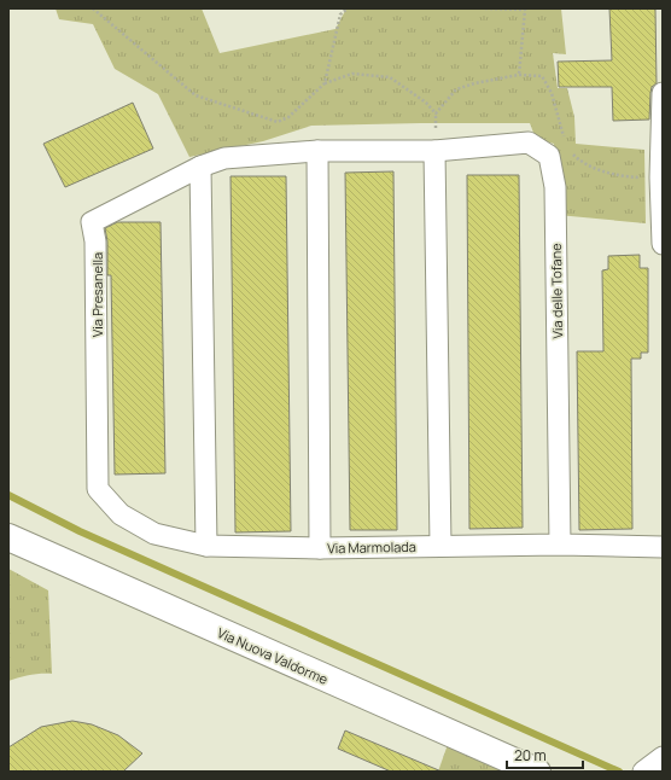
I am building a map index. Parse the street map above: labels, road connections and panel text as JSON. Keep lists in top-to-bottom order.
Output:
{
  "streets": {
    "main road": ["Via Nuova Valdorme"],
    "street": ["Via delle Tofane", "Via Presanella", "Via Marmolada"]
  },
  "crossings": [
    ["Via delle Tofane", "Via Presanella"],
    ["Via delle Tofane", "Via Marmolada"],
    ["Via Presanella", "Via Marmolada"]
  ],
  "scale_bar": "20 m"
}
